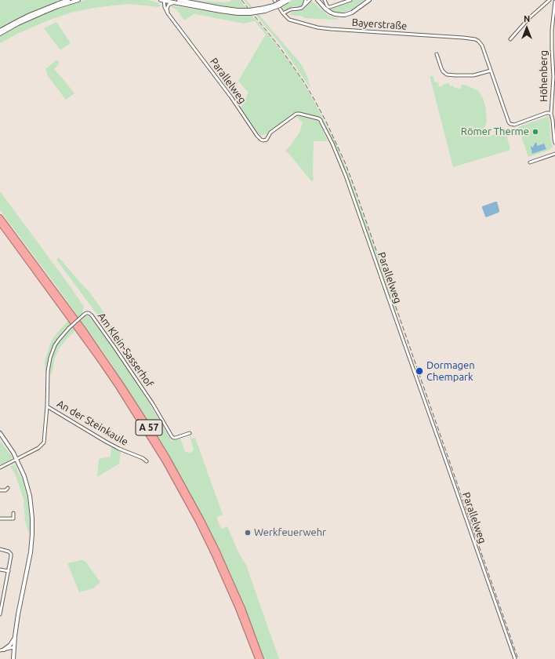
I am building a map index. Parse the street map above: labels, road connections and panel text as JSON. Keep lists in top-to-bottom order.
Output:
{
  "streets": {
    "highway": ["A 57"],
    "street": [
      "Bayerstraße",
      "Höhenberg",
      "Parallelweg",
      "Am Klein-Sasserhof",
      "An der Steinkaule"
    ]
  },
  "crossings": [
    ["Am Klein-Sasserhof", "An der Steinkaule"]
  ],
  "places": ["Römer Therme", "Dormagen Chempark", "Werkfeuerwehr"],
  "north": "top"
}
